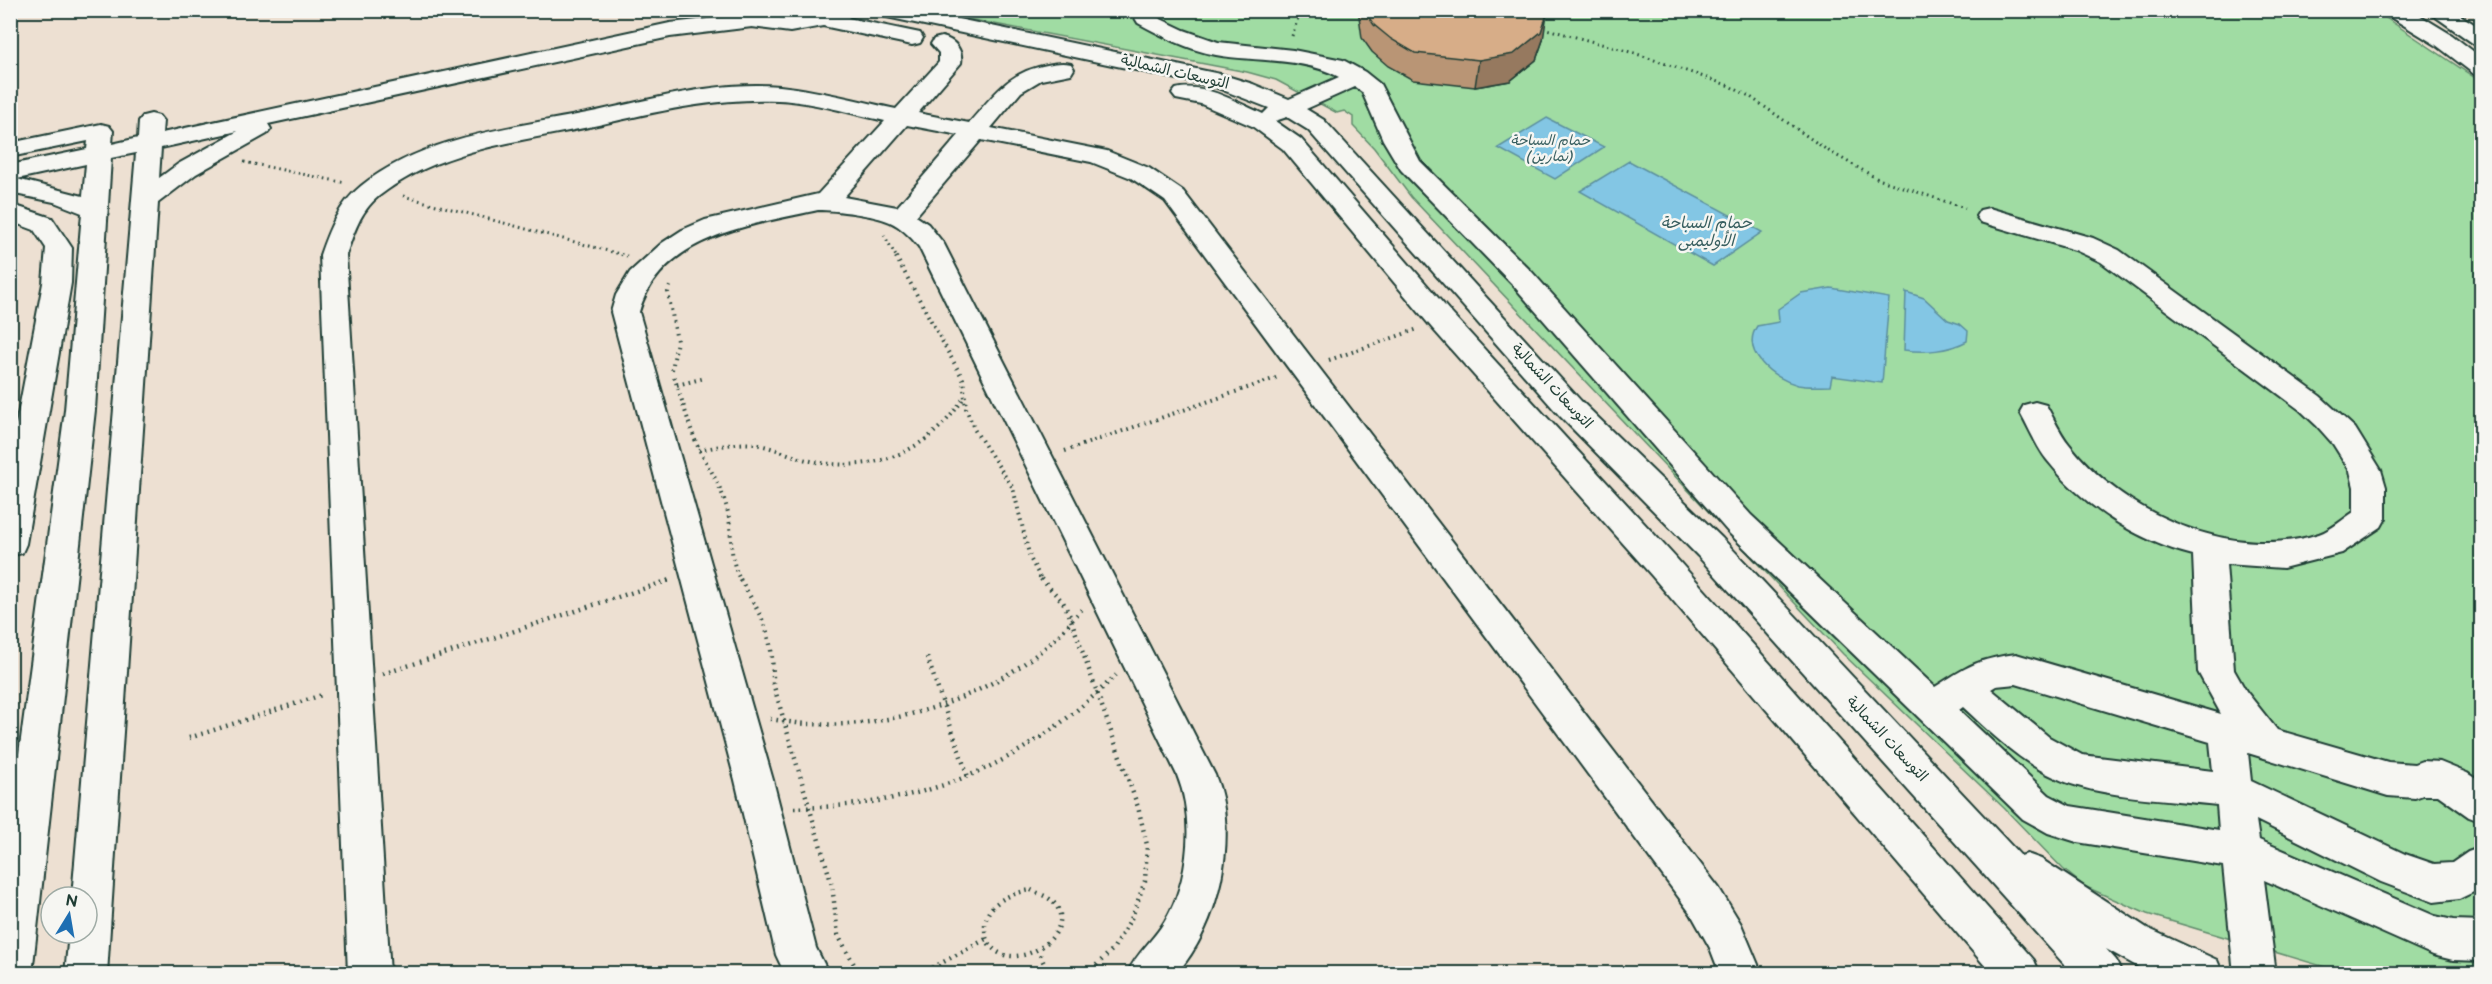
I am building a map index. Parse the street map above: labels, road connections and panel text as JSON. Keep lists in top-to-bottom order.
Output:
{
  "streets": {
    "street": ["التوسعات الشمالية"]
  },
  "water": ["حمام السباحة (تمارين)", "حمام السباحة الأوليمبى"],
  "north": "top"
}
